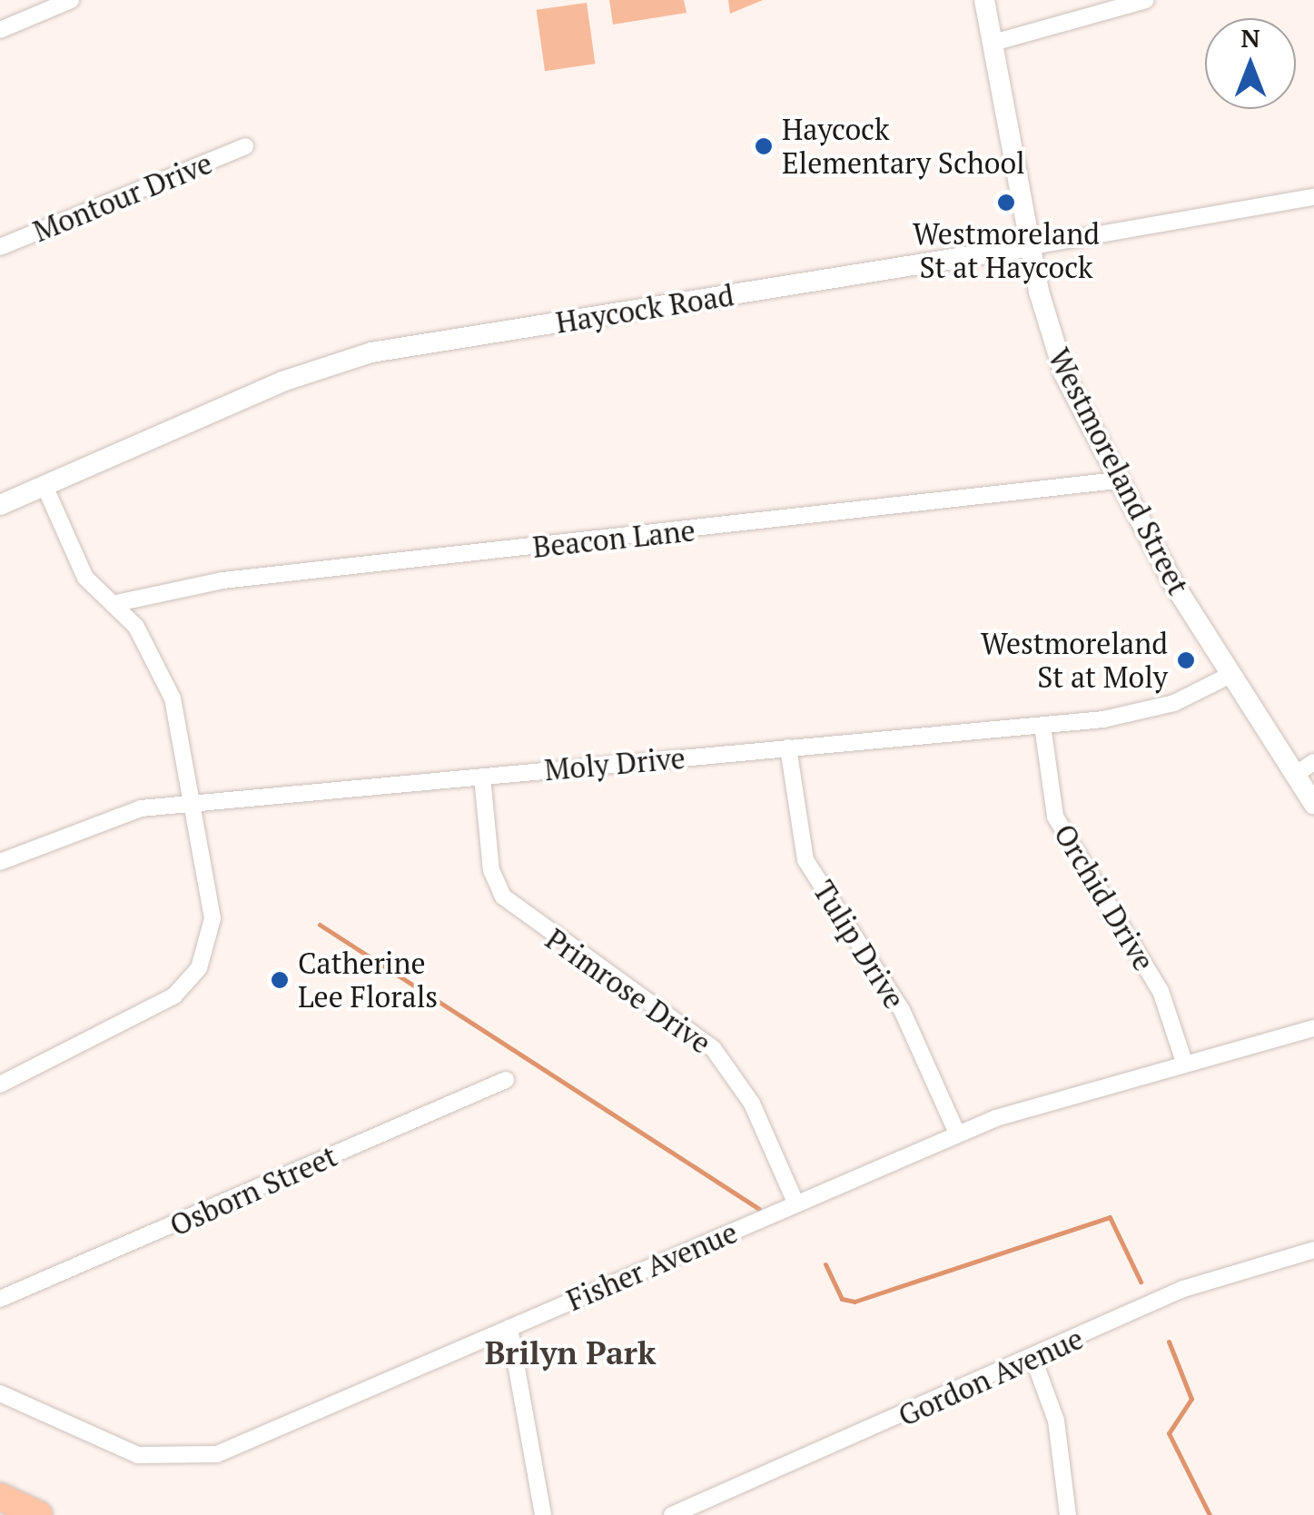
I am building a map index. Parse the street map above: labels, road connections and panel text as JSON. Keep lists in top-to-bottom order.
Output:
{
  "streets": {
    "main road": ["Haycock Road", "Westmoreland Street"],
    "street": [
      "Montour Drive",
      "Beacon Lane",
      "Moly Drive",
      "Orchid Drive",
      "Tulip Drive",
      "Primrose Drive",
      "Osborn Street",
      "Fisher Avenue",
      "Gordon Avenue"
    ]
  },
  "crossings": [
    ["Haycock Road", "Westmoreland Street"],
    ["Westmoreland Street", "Beacon Lane"],
    ["Westmoreland Street", "Moly Drive"],
    ["Moly Drive", "Orchid Drive"],
    ["Moly Drive", "Tulip Drive"],
    ["Moly Drive", "Primrose Drive"],
    ["Orchid Drive", "Fisher Avenue"],
    ["Tulip Drive", "Fisher Avenue"],
    ["Primrose Drive", "Fisher Avenue"]
  ],
  "districts": ["Brilyn Park"],
  "places": [
    "Haycock Elementary School",
    "Westmoreland St at Haycock",
    "Westmoreland St at Moly",
    "Catherine Lee Florals"
  ],
  "north": "top"
}
